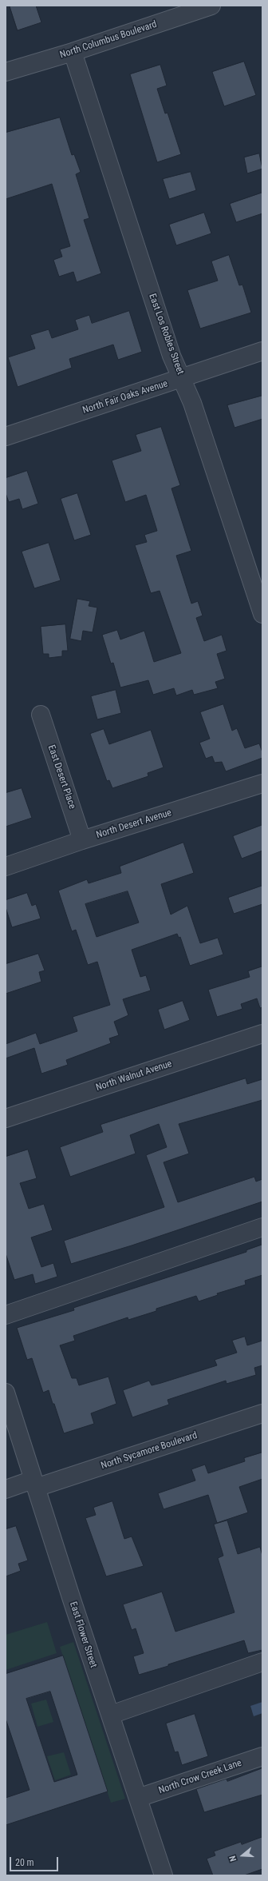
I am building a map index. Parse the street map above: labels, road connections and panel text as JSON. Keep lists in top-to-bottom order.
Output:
{
  "streets": {
    "street": [
      "North Columbus Boulevard",
      "East Los Robles Street",
      "North Fair Oaks Avenue",
      "East Desert Place",
      "North Desert Avenue",
      "North Walnut Avenue",
      "North Sycamore Boulevard",
      "East Flower Street",
      "North Crow Creek Lane"
    ]
  },
  "crossings": [
    ["North Columbus Boulevard", "East Los Robles Street"],
    ["East Los Robles Street", "North Fair Oaks Avenue"],
    ["East Desert Place", "North Desert Avenue"],
    ["North Sycamore Boulevard", "East Flower Street"],
    ["East Flower Street", "North Crow Creek Lane"]
  ],
  "scale_bar": "20 m",
  "north": "left"
}
